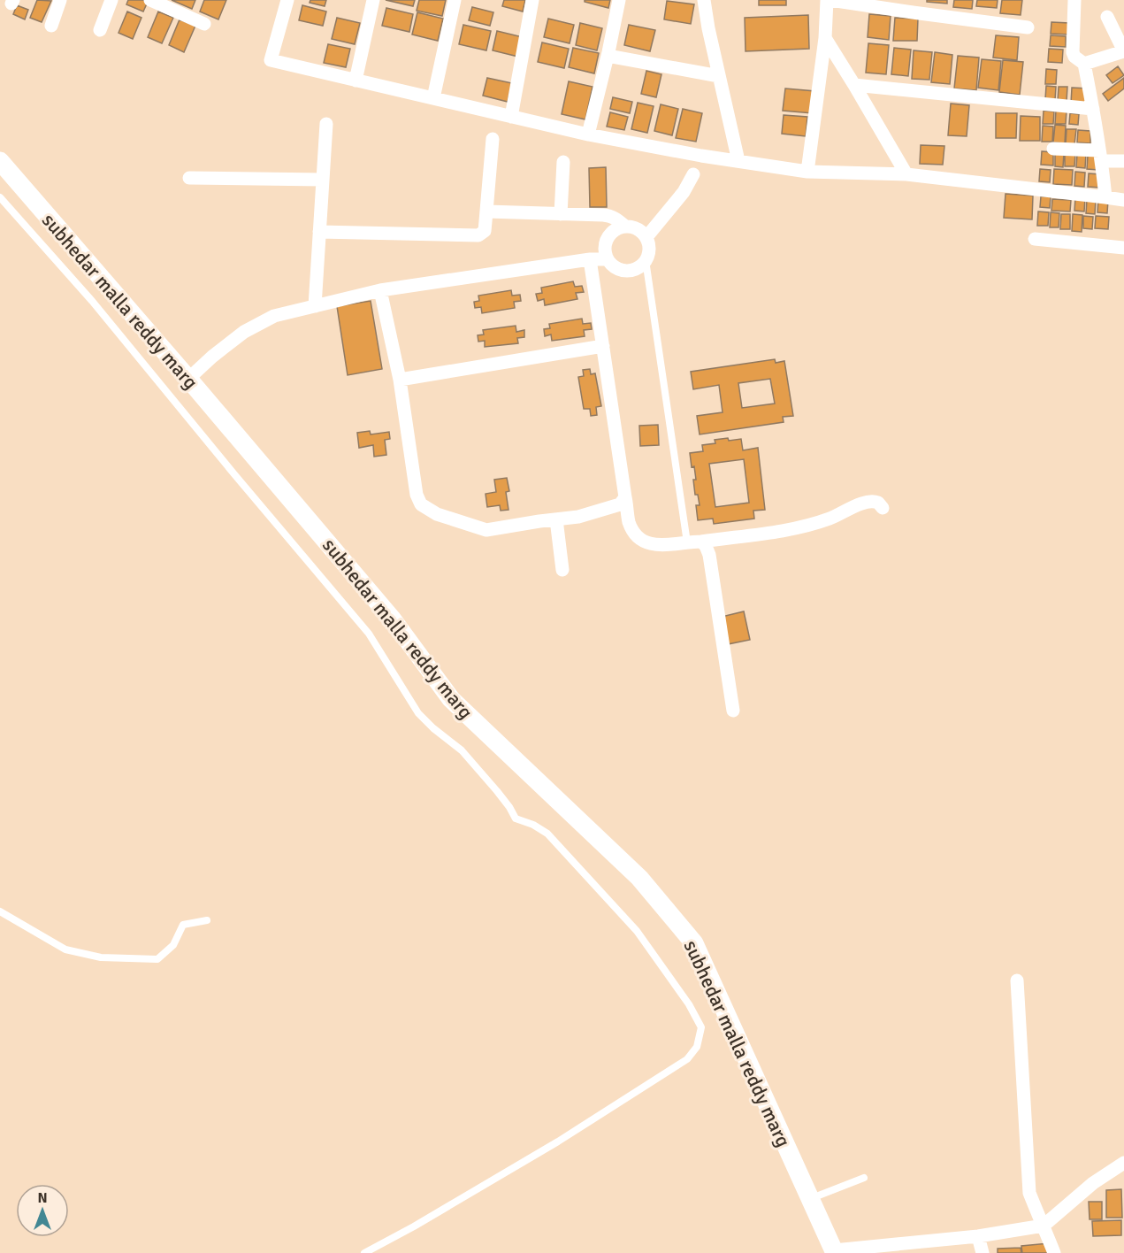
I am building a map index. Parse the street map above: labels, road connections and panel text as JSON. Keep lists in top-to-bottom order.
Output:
{
  "streets": {
    "main road": ["subhedar malla reddy marg"]
  },
  "north": "top"
}
